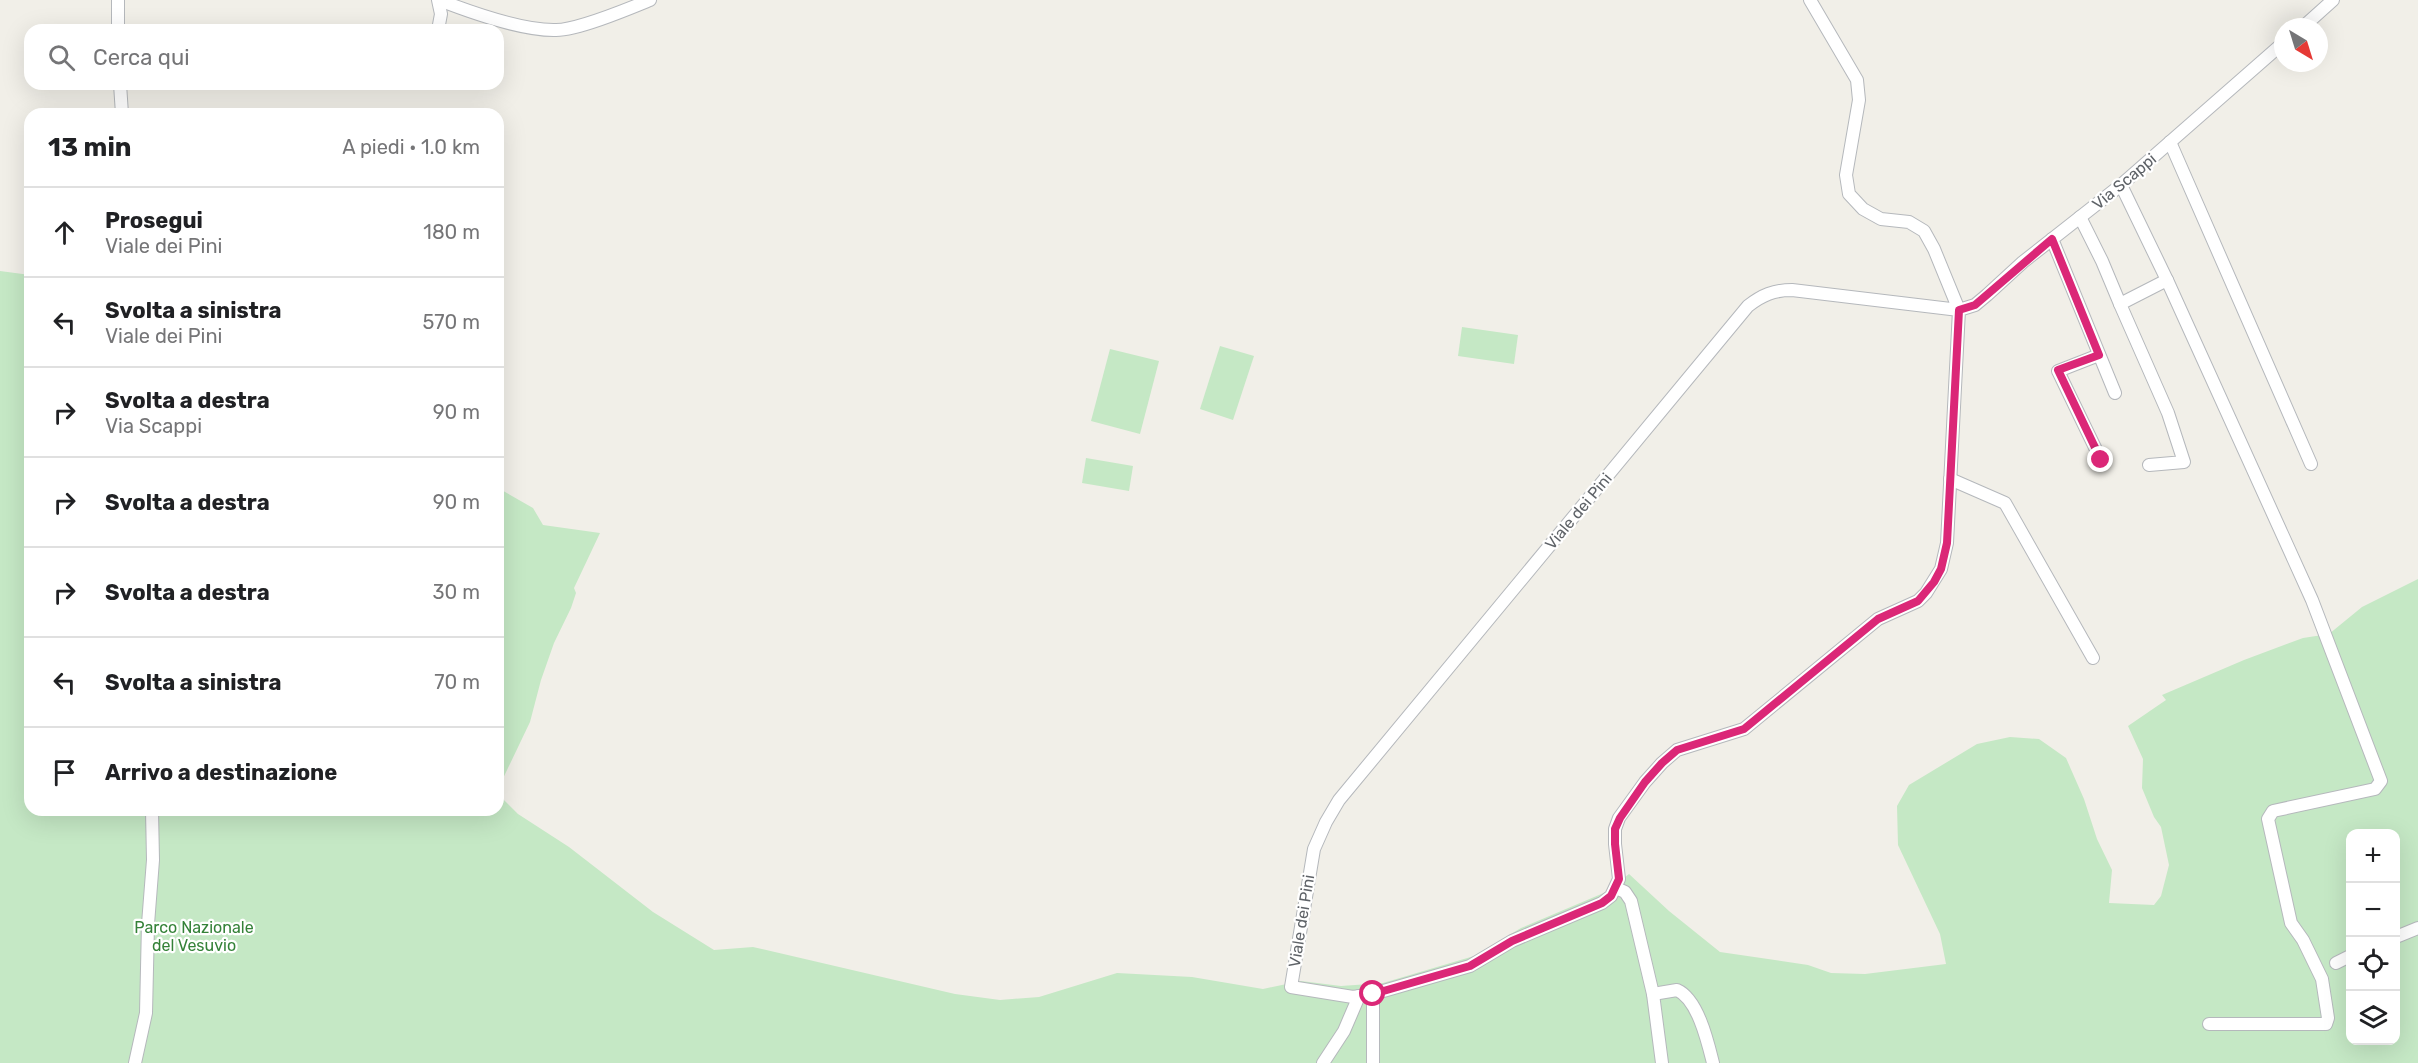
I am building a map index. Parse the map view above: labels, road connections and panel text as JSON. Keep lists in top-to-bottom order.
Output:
{
  "streets": {
    "street": ["Via Scappi", "Viale dei Pini"]
  },
  "crossings": [
    ["Via Scappi", "Viale dei Pini"]
  ],
  "parks": ["Parco Nazionale del Vesuvio"],
  "north": "bottom right",
  "page": {
    "search": "Cerca qui",
    "heading": ["13 min", "A piedi · 1.0 km"],
    "list": [
      ["Prosegui", "Viale dei Pini", "180 m"],
      ["Svolta a sinistra", "Viale dei Pini", "570 m"],
      ["Svolta a destra", "Via Scappi", "90 m"],
      ["Svolta a destra", "90 m"],
      ["Svolta a destra", "30 m"],
      ["Svolta a sinistra", "70 m"],
      "Arrivo a destinazione"
    ],
    "map_buttons": ["+", "−"]
  }
}
